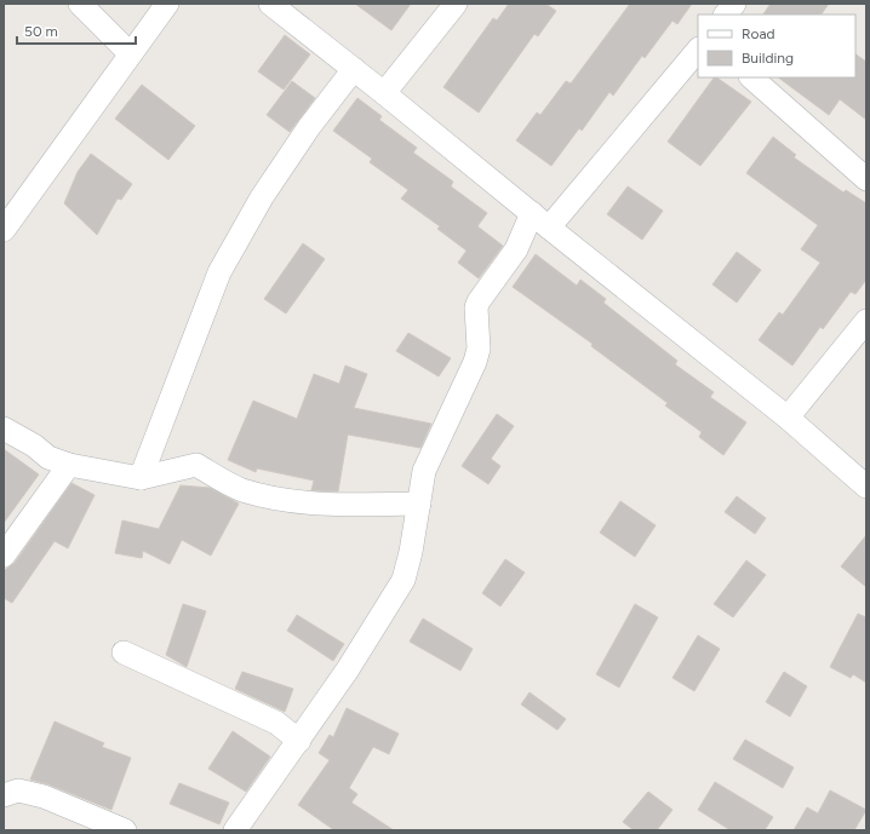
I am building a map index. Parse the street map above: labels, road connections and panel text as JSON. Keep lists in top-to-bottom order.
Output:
{
  "legend": ["Road", "Building"],
  "scale_bar": "50 m"
}
